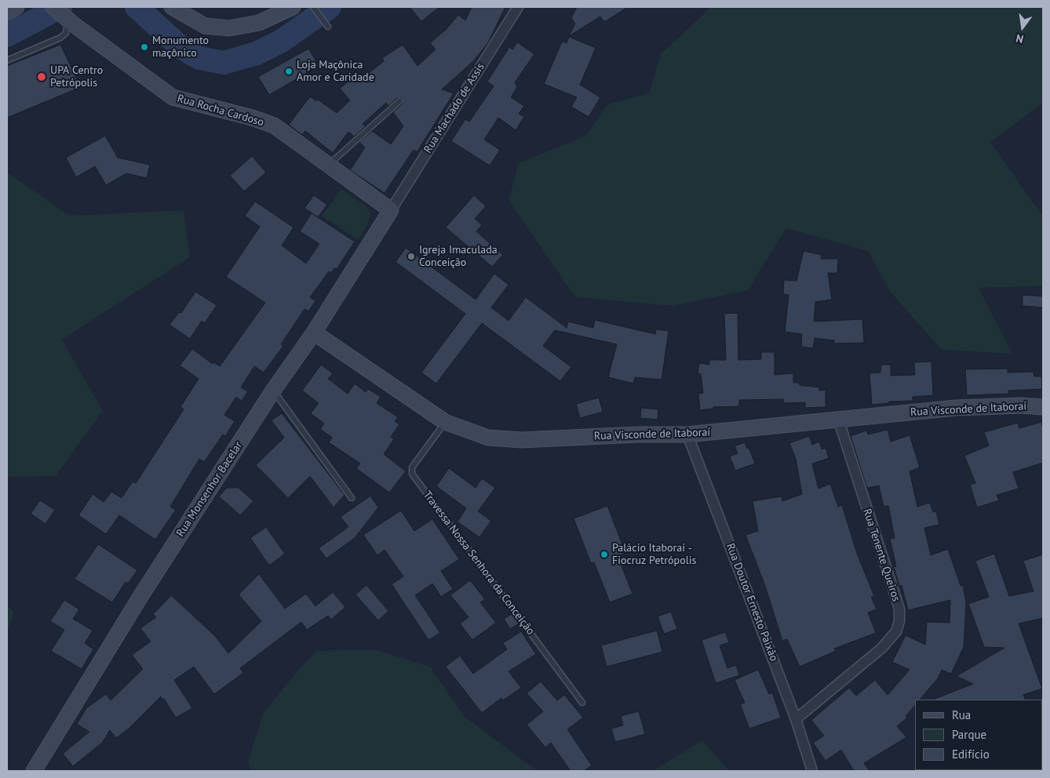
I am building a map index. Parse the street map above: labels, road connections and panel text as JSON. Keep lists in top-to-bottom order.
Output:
{
  "streets": {
    "main road": ["Rua Rocha Cardoso", "Rua Visconde de Itaboraí", "Rua Monsenhor Bacelar"],
    "street": ["Rua Machado de Assis", "Rua Tenente Queiros", "Rua Doutor Ernesto Paixão"],
    "lane": ["Travessa Nossa Senhora da Conceição"]
  },
  "crossings": [
    ["Rua Machado de Assis", "Rua Rocha Cardoso"],
    ["Rua Machado de Assis", "Rua Monsenhor Bacelar"],
    ["Rua Rocha Cardoso", "Rua Monsenhor Bacelar"],
    ["Rua Visconde de Itaboraí", "Rua Monsenhor Bacelar"],
    ["Rua Visconde de Itaboraí", "Rua Tenente Queiros"],
    ["Rua Visconde de Itaboraí", "Travessa Nossa Senhora da Conceição"],
    ["Rua Visconde de Itaboraí", "Rua Doutor Ernesto Paixão"],
    ["Rua Tenente Queiros", "Rua Doutor Ernesto Paixão"]
  ],
  "places": [
    "Monumento maçônico",
    "Loja Maçônica Amor e Caridade",
    "UPA Centro Petrópolis",
    "Igreja Imaculada Conceição",
    "Palácio Itaboraí - Fiocruz Petrópolis"
  ],
  "legend": ["Rua", "Parque", "Edifício"],
  "north": "bottom"
}
